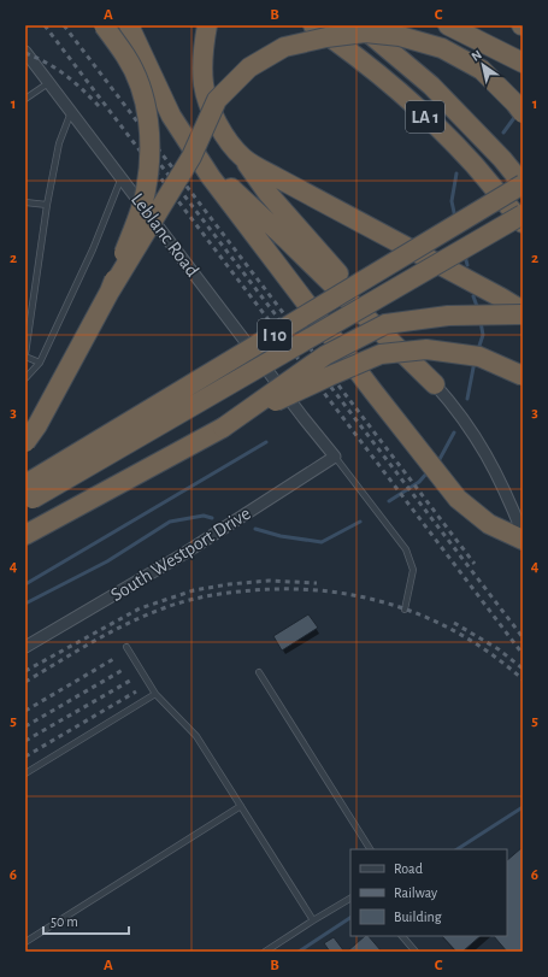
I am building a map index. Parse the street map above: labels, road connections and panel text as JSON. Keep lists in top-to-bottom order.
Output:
{
  "streets": {
    "highway": ["LA 1", "I 10"],
    "street": ["Leblanc Road", "South Westport Drive"]
  },
  "crossings": [
    ["LA 1", "I 10"],
    ["Leblanc Road", "South Westport Drive"]
  ],
  "legend": ["Road", "Railway", "Building"],
  "scale_bar": "50 m",
  "north": "top left",
  "grid": {
    "columns": ["A", "B", "C"],
    "rows": [
      "1",
      "2",
      "3",
      "4",
      "5",
      "6"
    ]
  }
}
